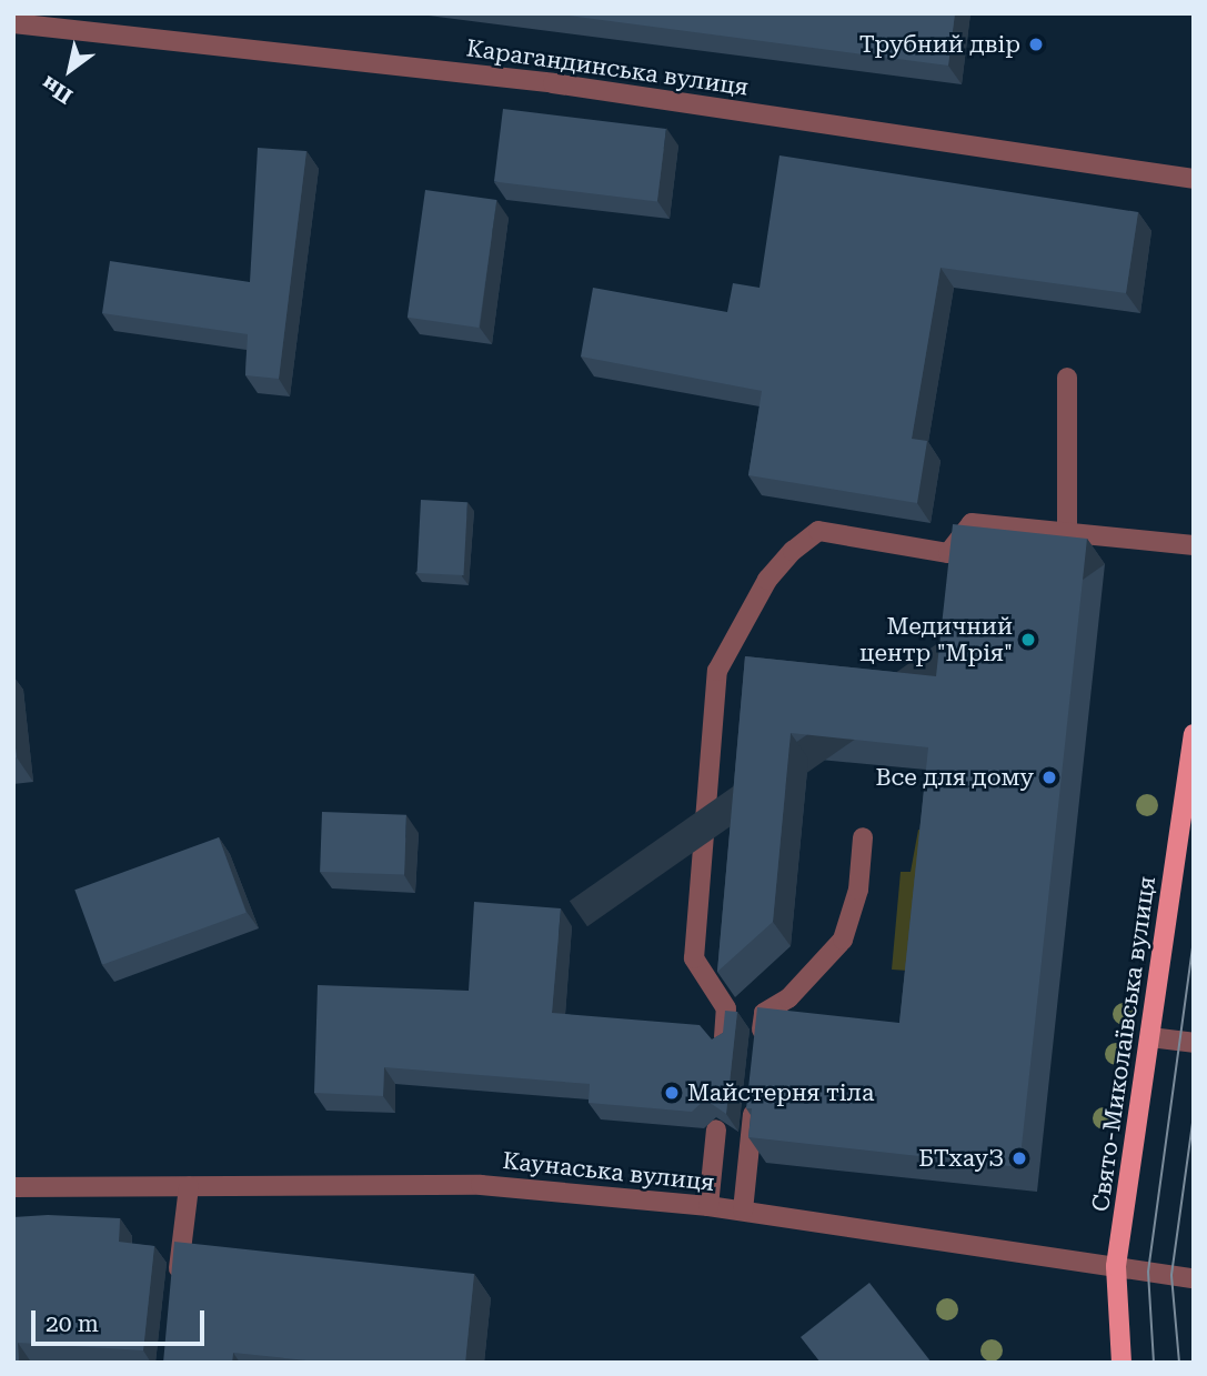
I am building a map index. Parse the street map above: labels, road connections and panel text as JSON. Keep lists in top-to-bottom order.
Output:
{
  "streets": {
    "main road": ["Свято-Миколаївська вулиця"],
    "street": ["Карагандинська вулиця", "Каунаська вулиця"]
  },
  "crossings": [
    ["Свято-Миколаївська вулиця", "Каунаська вулиця"]
  ],
  "places": [
    "Трубний двір",
    "Медичний центр \"Мрія\"",
    "Все для дому",
    "Майстерня тіла",
    "БТхауЗ"
  ],
  "scale_bar": "20 m",
  "north": "bottom left"
}
